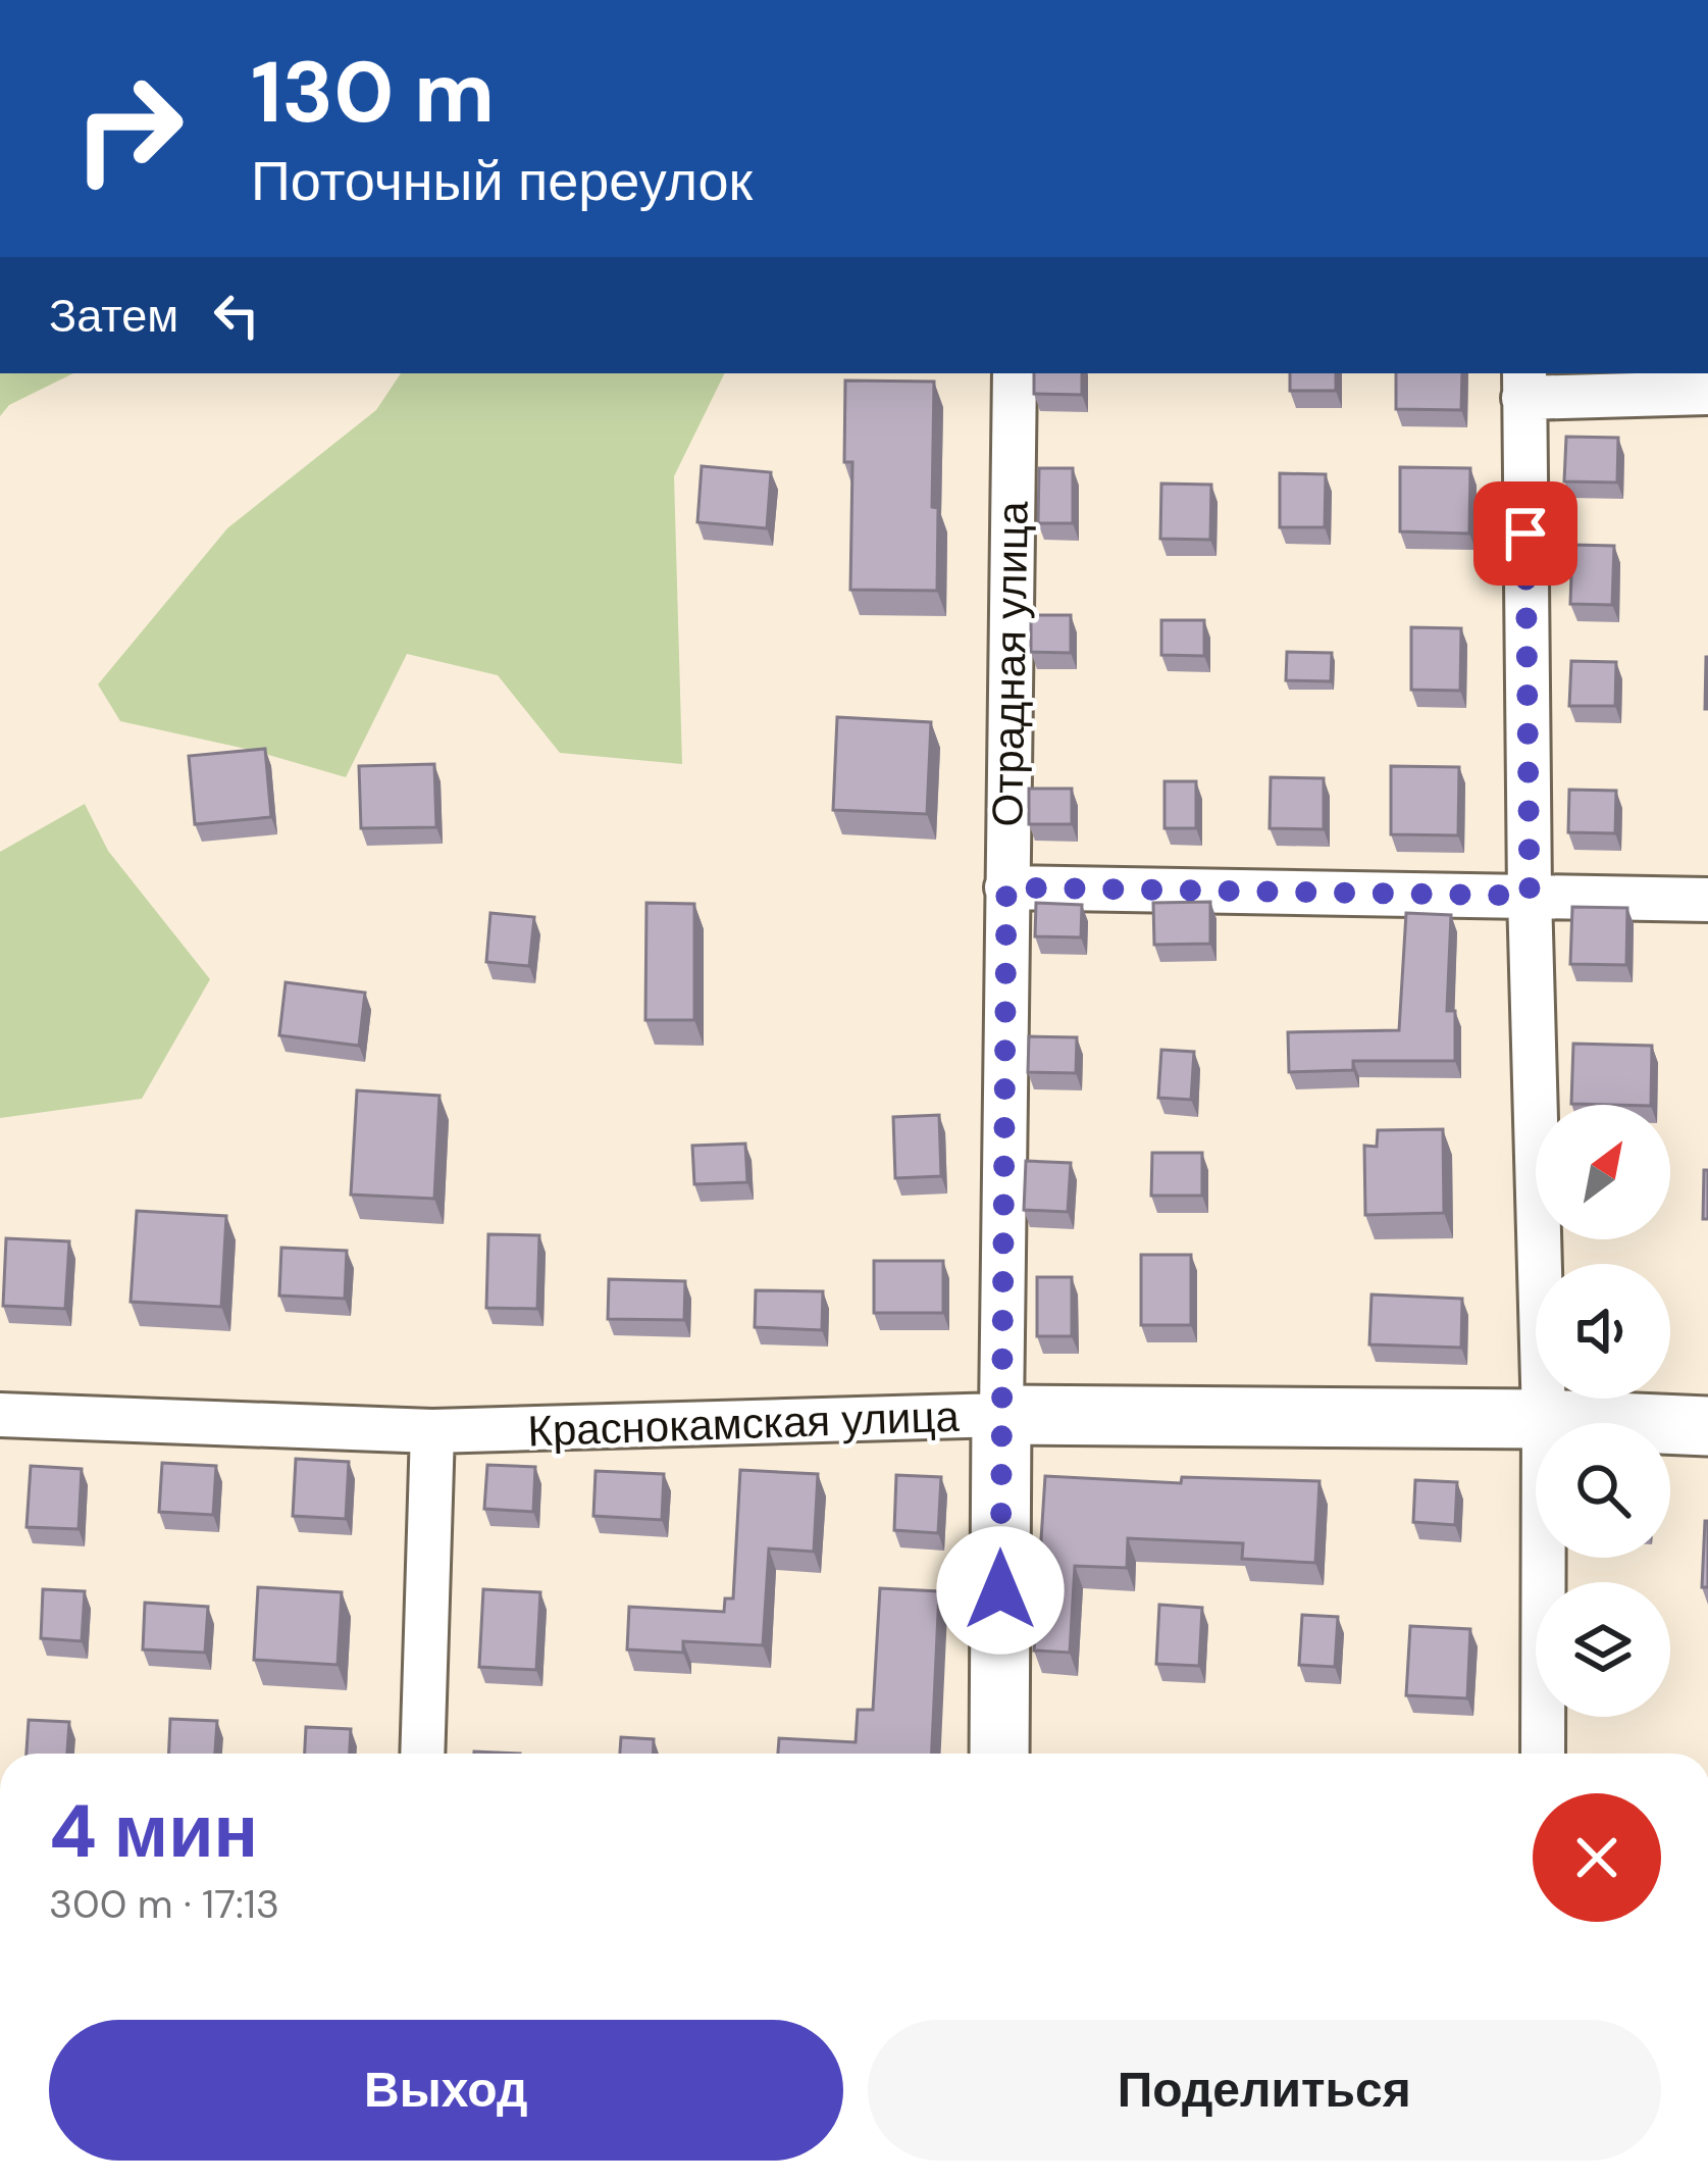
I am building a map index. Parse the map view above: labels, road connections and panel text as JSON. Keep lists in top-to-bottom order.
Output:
{
  "streets": {
    "street": ["Отрадная улица", "Краснокамская улица"]
  },
  "crossings": [
    ["Отрадная улица", "Краснокамская улица"]
  ],
  "north": "top right",
  "page": {
    "turn": ["130 m", "Поточный переулок"],
    "then": "Затем",
    "heading": ["4 мин", "300 m · 17:13"],
    "buttons": ["Выход", "Поделиться"]
  }
}
